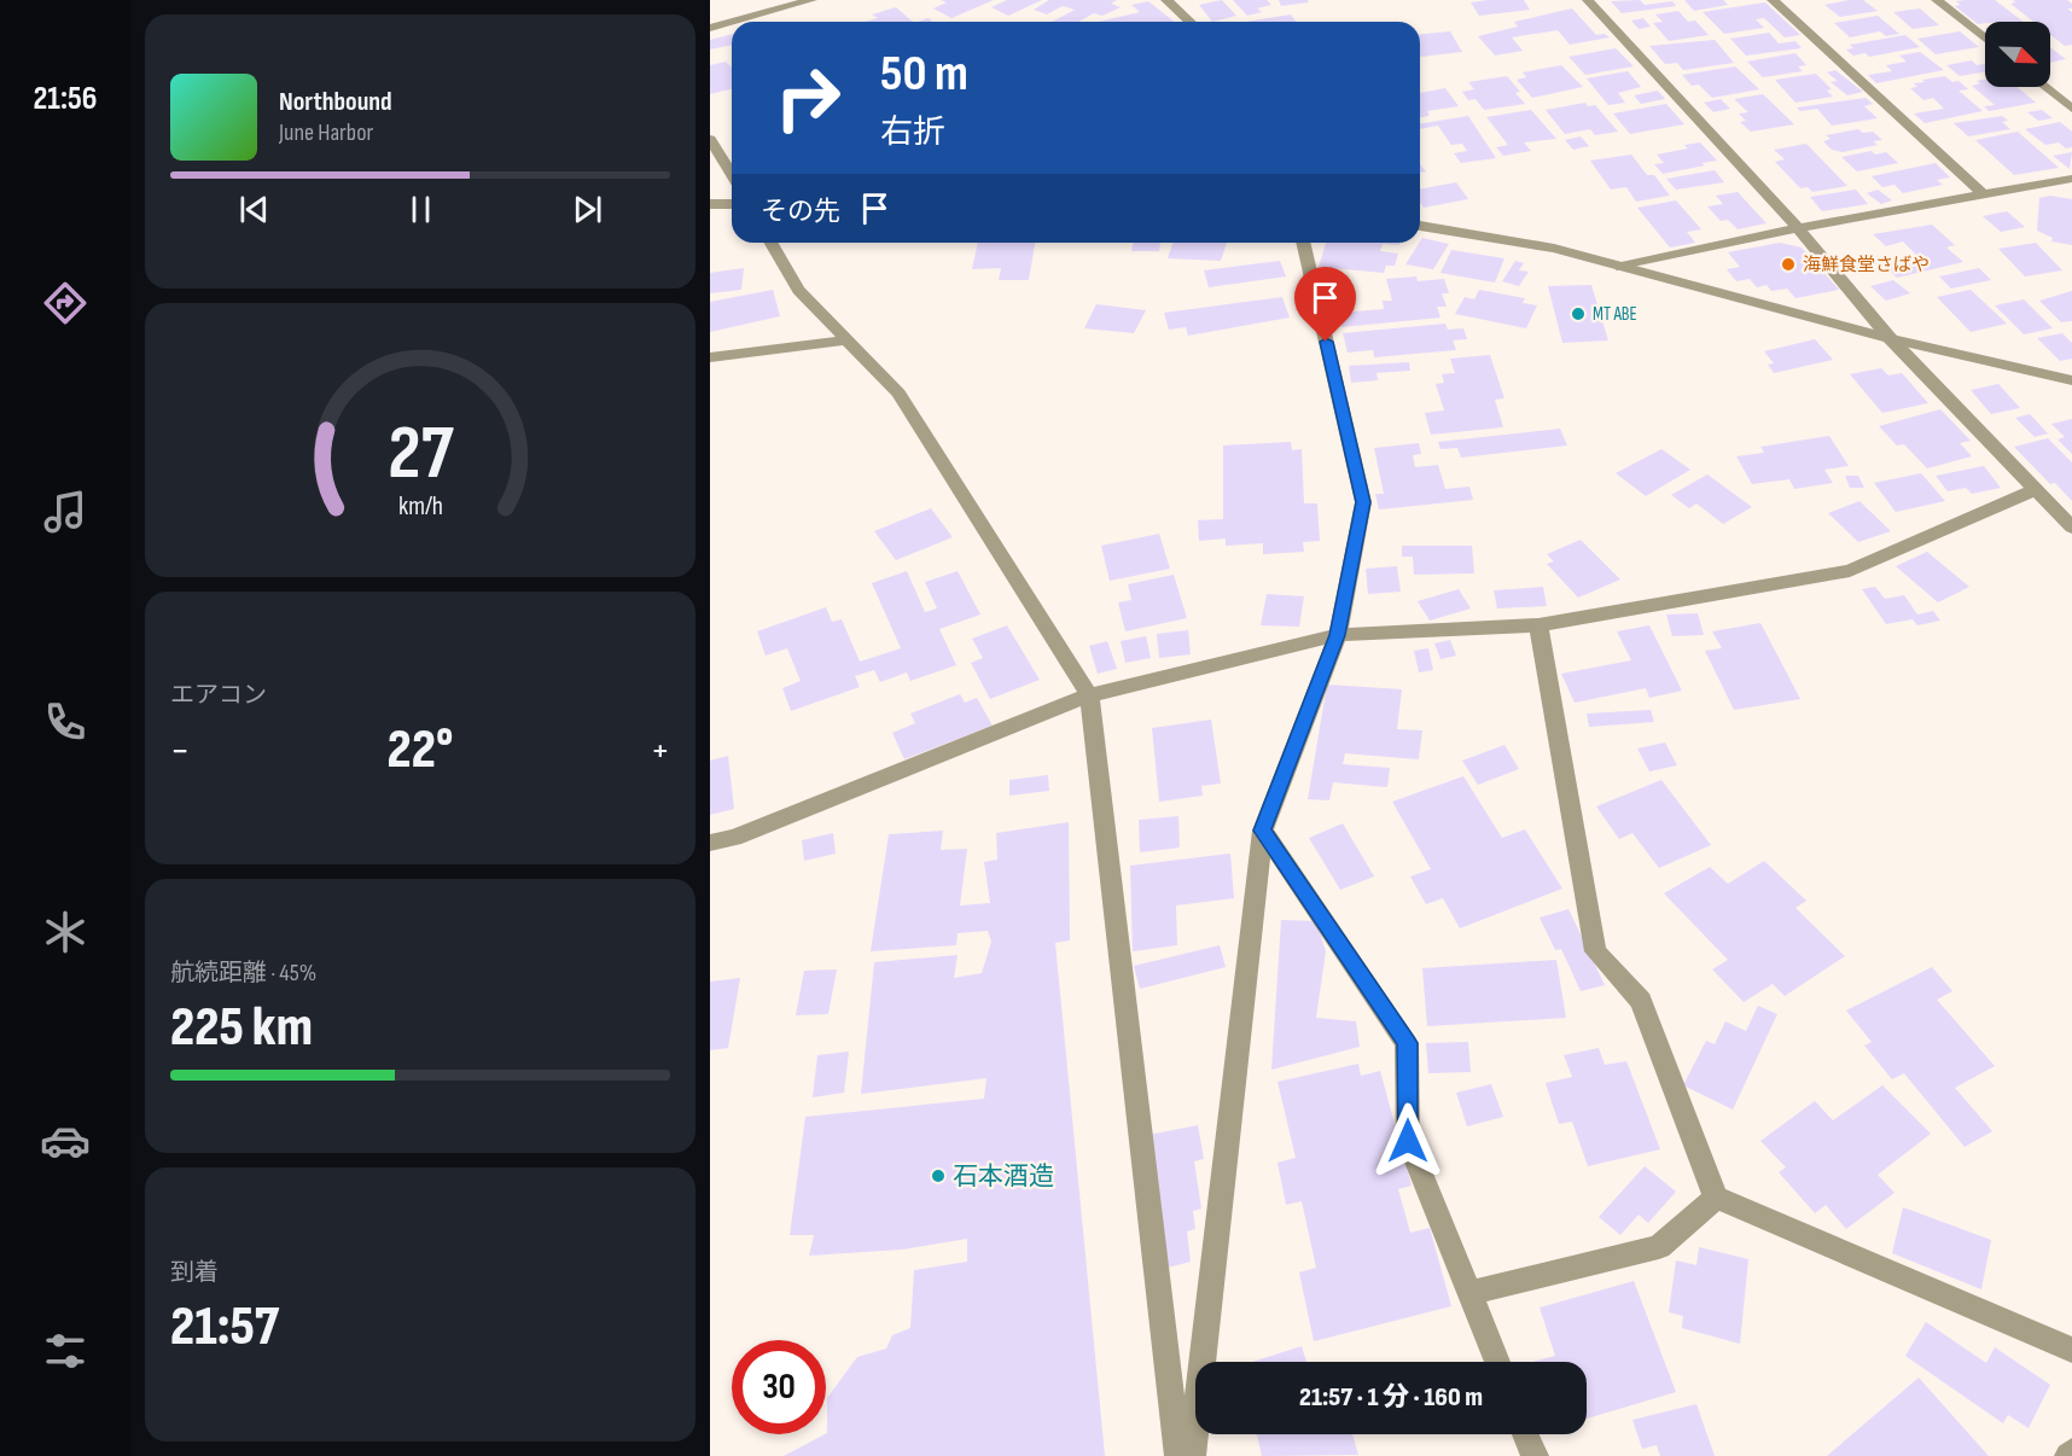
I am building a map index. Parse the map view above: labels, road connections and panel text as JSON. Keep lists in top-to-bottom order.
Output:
{
  "places": ["海鮮食堂さばや", "MT ABE", "石本酒造"],
  "north": "bottom right",
  "page": {
    "tabs": "21:56",
    "turn": ["50 m", "右折"],
    "song": ["Northbound", "June Harbor"],
    "then": "その先",
    "tile": [
      "エアコン",
      ["航続距離 · 45%", "225 km"],
      ["到着", "21:57"]
    ],
    "heat": ["−", "22°", "+"],
    "limit": "30",
    "trip": "21:57 · 1 分 · 160 m",
    "gauge": ["27", "km/h"]
  }
}
